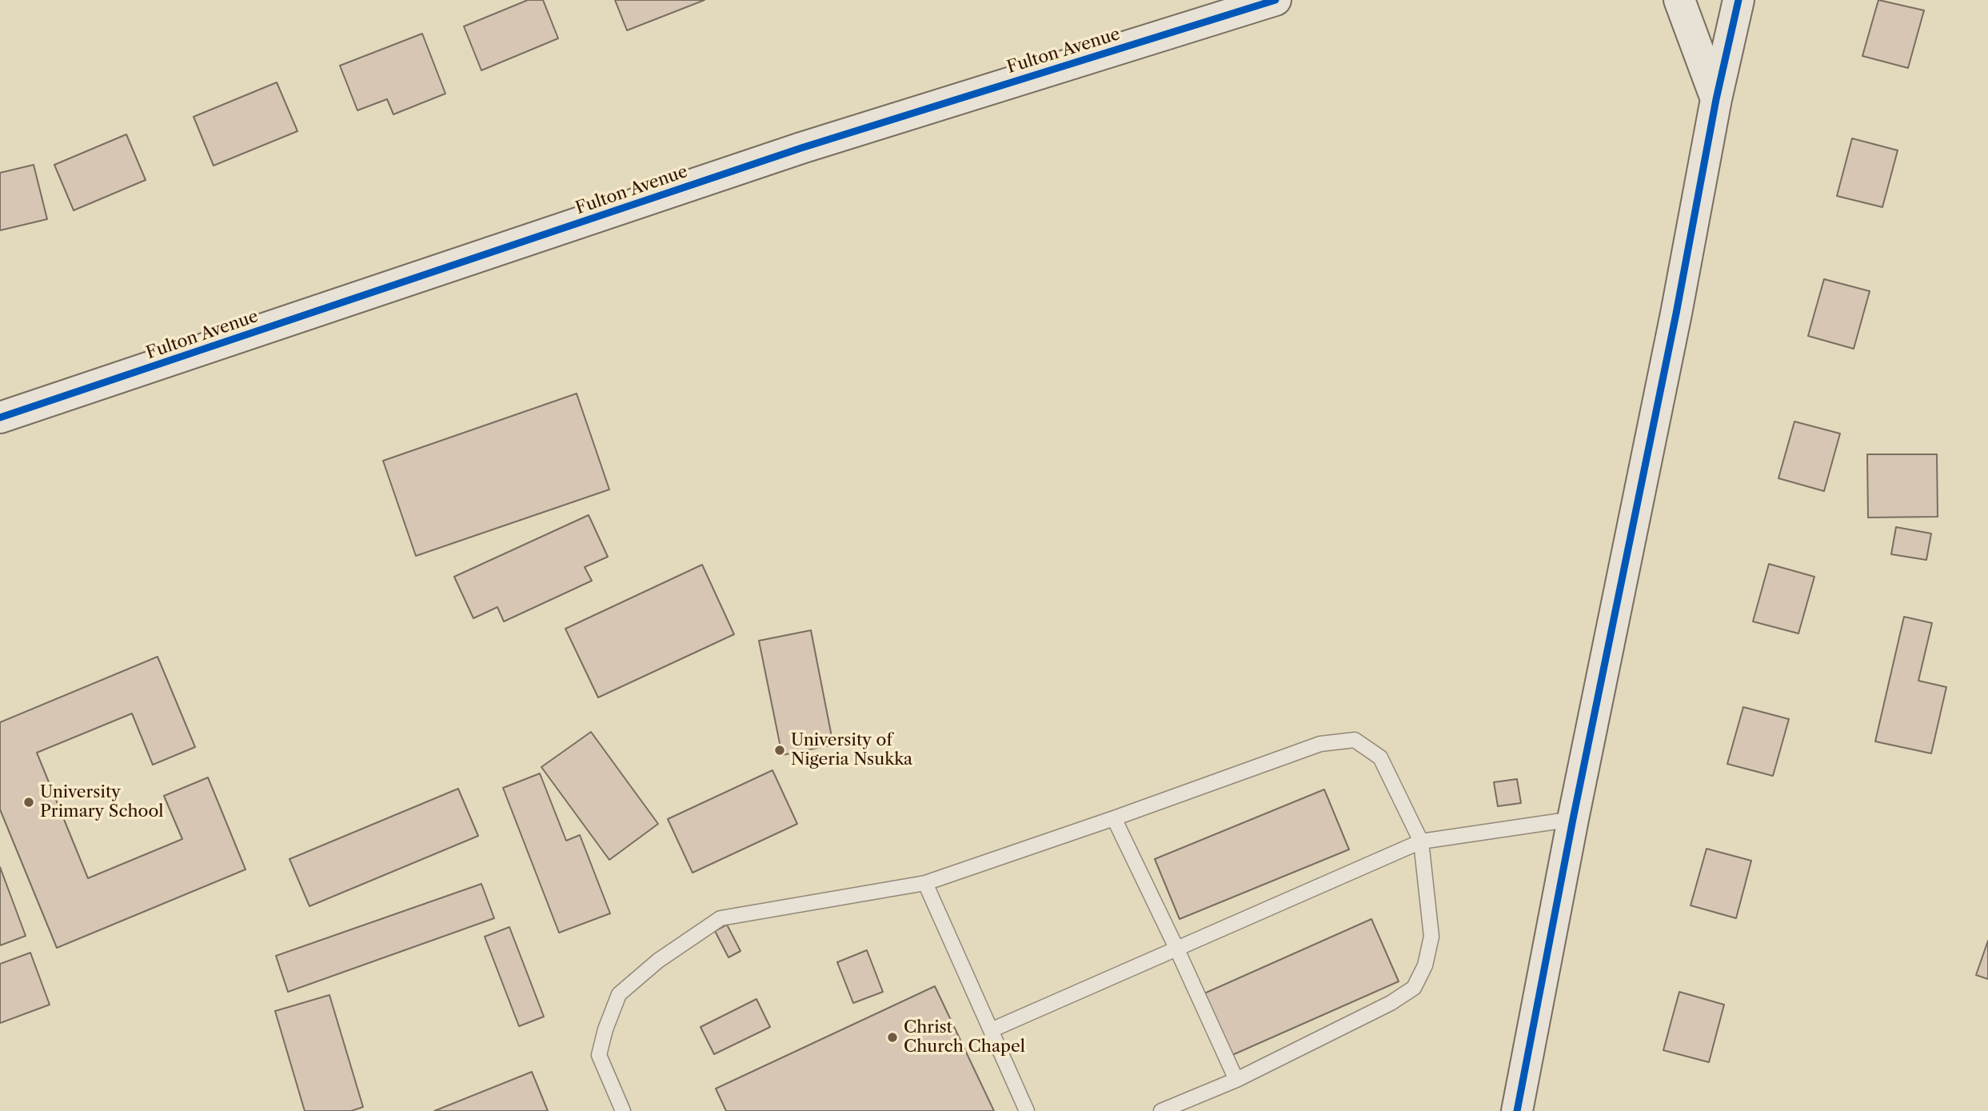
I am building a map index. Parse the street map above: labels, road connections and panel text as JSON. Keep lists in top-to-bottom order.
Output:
{
  "streets": {
    "street": ["Fulton Avenue"]
  },
  "places": ["University of Nigeria Nsukka", "University Primary School", "Christ Church Chapel"]
}
